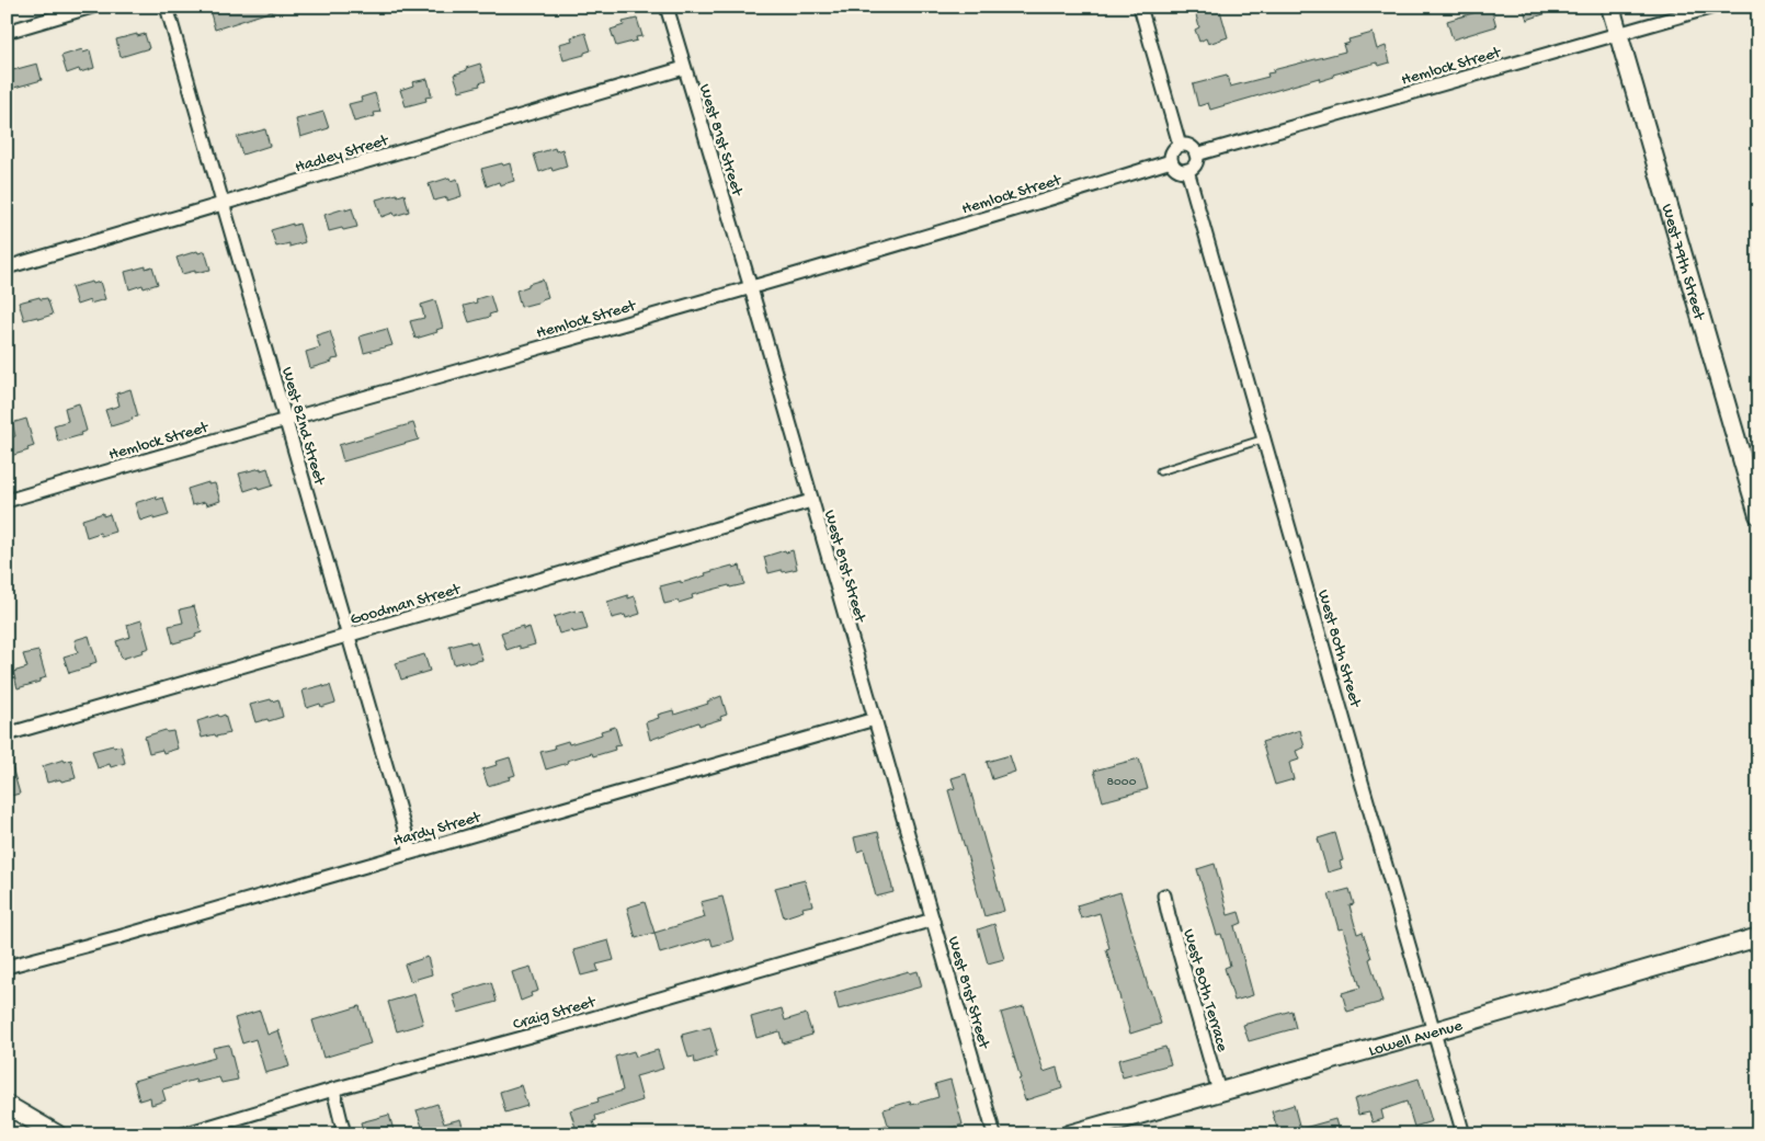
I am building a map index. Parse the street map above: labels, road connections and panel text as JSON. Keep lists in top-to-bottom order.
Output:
{
  "streets": {
    "street": [
      "Hemlock Street",
      "West 81st Street",
      "Hadley Street",
      "West 79th Street",
      "West 82nd Street",
      "Goodman Street",
      "West 80th Street",
      "Hardy Street",
      "West 80th Terrace",
      "Craig Street",
      "Lowell Avenue"
    ]
  },
  "crossings": [
    ["Hemlock Street", "West 81st Street"],
    ["Hemlock Street", "West 79th Street"],
    ["Hemlock Street", "West 82nd Street"],
    ["Hemlock Street", "West 80th Street"],
    ["West 81st Street", "Hadley Street"],
    ["West 81st Street", "Goodman Street"],
    ["West 81st Street", "Hardy Street"],
    ["West 81st Street", "Craig Street"],
    ["Hadley Street", "West 82nd Street"],
    ["West 82nd Street", "Goodman Street"],
    ["West 82nd Street", "Hardy Street"],
    ["West 80th Street", "Lowell Avenue"],
    ["West 80th Terrace", "Lowell Avenue"]
  ],
  "house_numbers": ["8000"]
}
